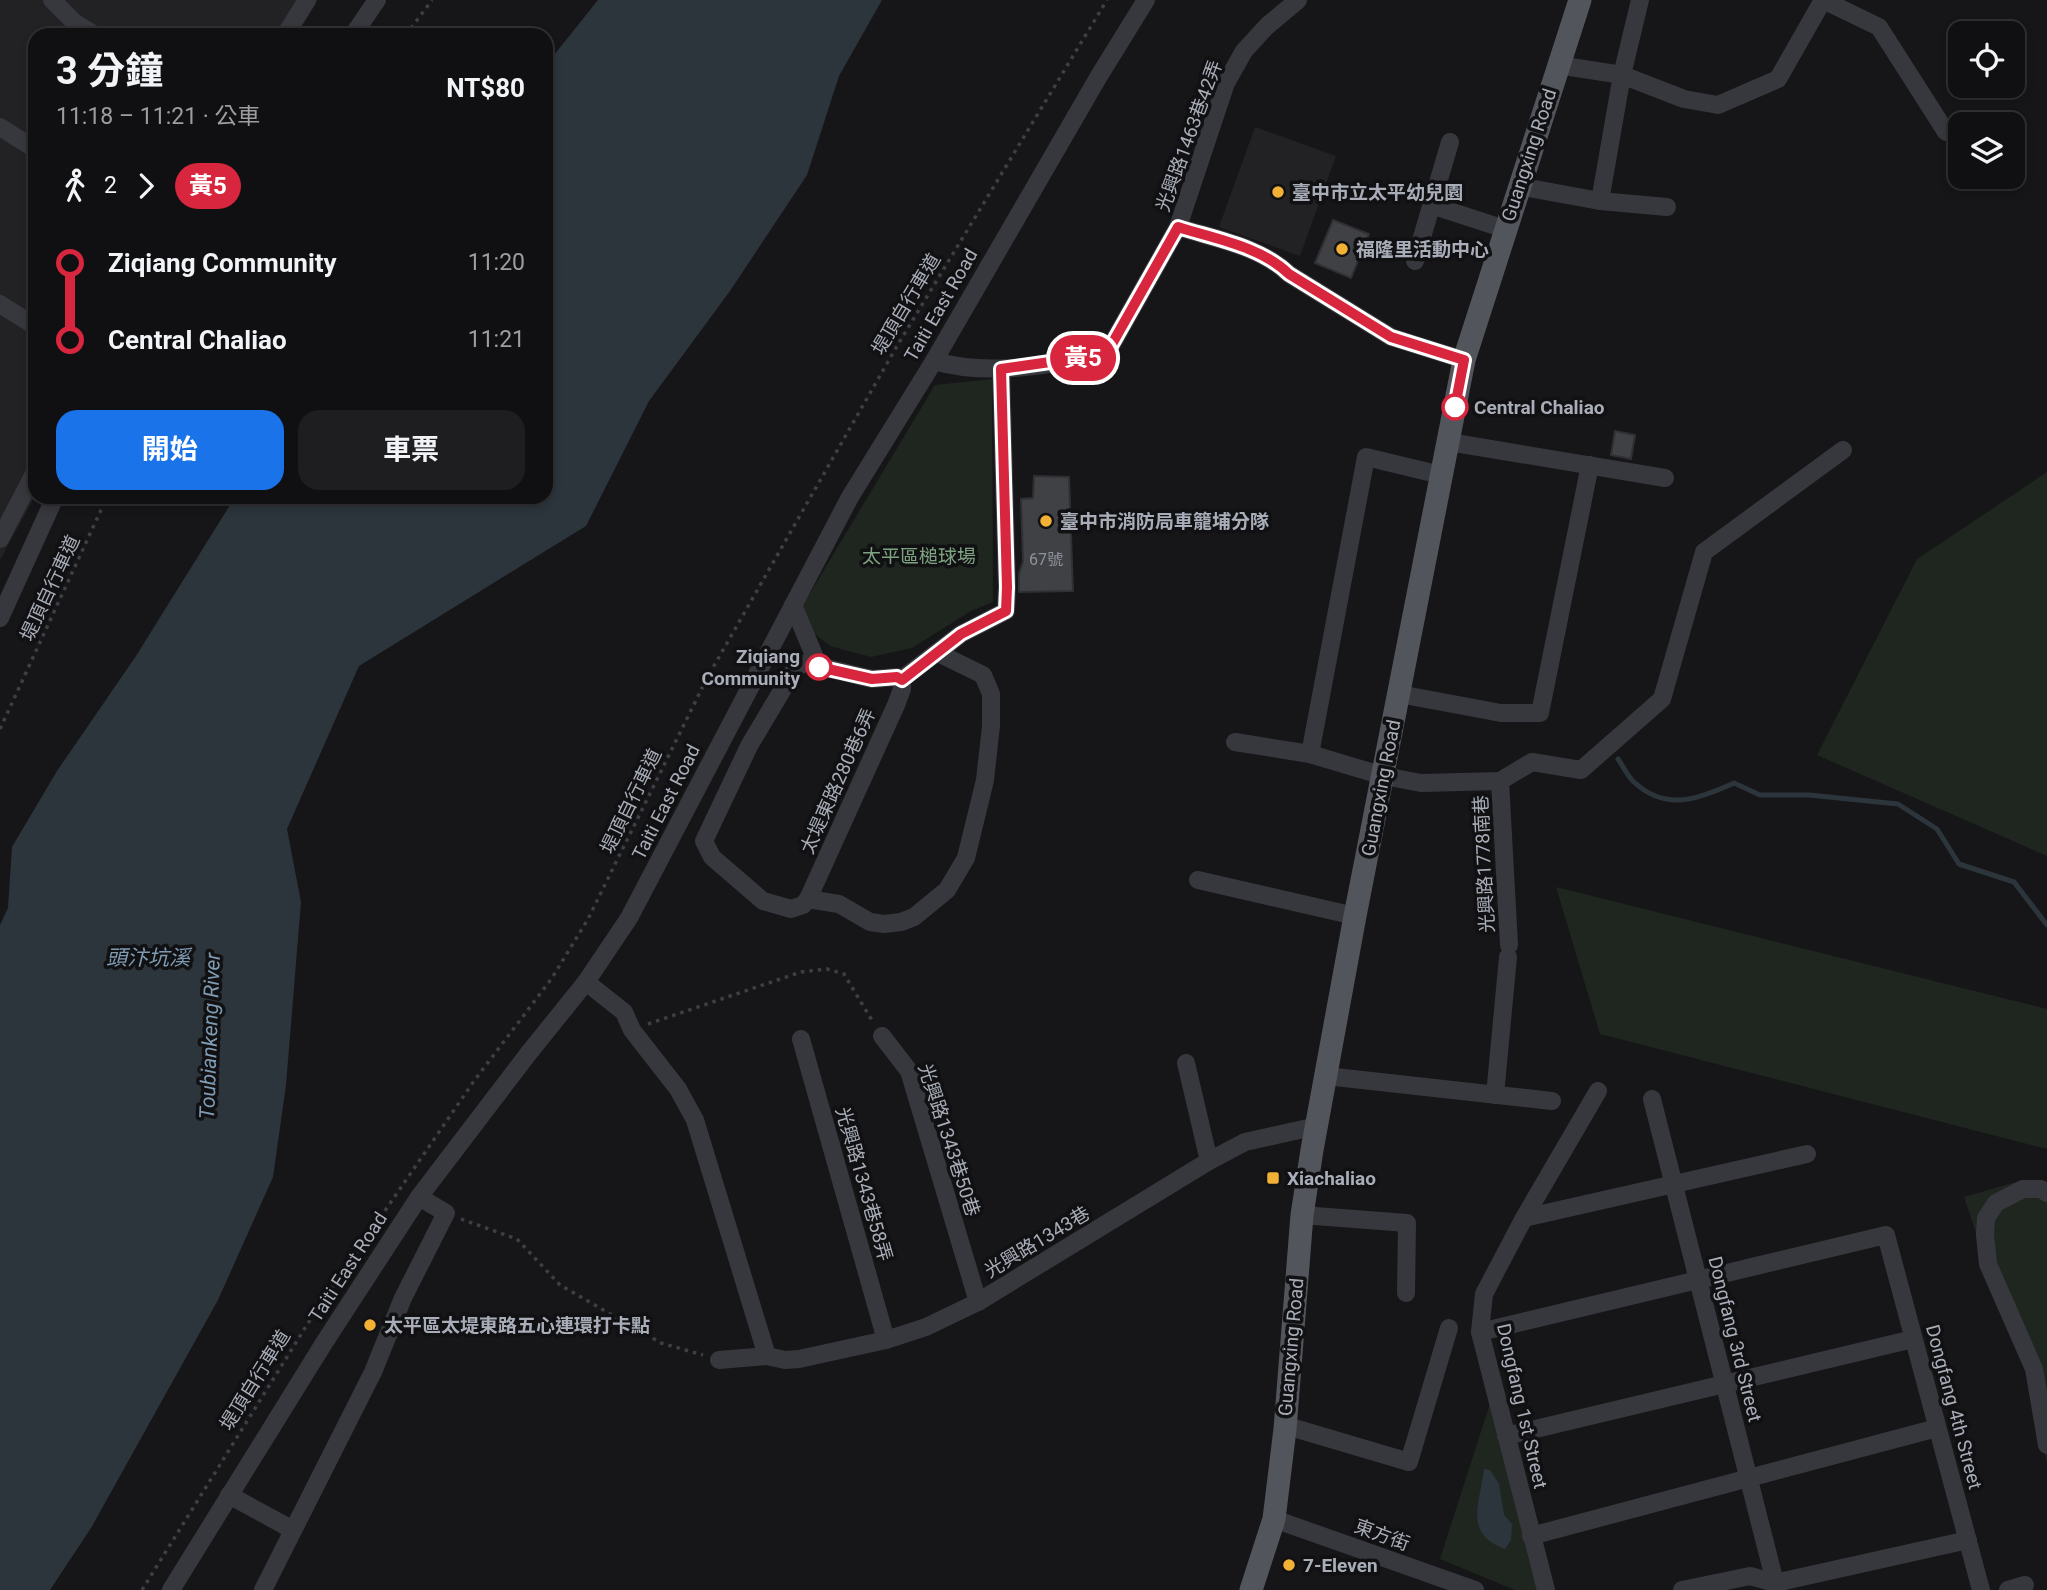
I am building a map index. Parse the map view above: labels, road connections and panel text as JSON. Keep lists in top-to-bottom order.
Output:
{
  "streets": {
    "main road": ["Guangxing Road"],
    "street": [
      "光興路1463巷42弄",
      "Taiti East Road",
      "太堤東路280巷6弄",
      "光興路1778南巷",
      "光興路1343巷50巷",
      "光興路1343巷58弄",
      "光興路1343巷",
      "Dongfang 3rd Street",
      "Dongfang 1st Street",
      "Dongfang 4th Street",
      "東方街"
    ],
    "path": ["堤頂自行車道"]
  },
  "crossings": [
    ["光興路1463巷42弄", "Taiti East Road"],
    ["Guangxing Road", "光興路1343巷"],
    ["Guangxing Road", "東方街"],
    ["光興路1343巷50巷", "光興路1343巷"],
    ["光興路1343巷58弄", "光興路1343巷"],
    ["Dongfang 3rd Street", "Dongfang 4th Street"]
  ],
  "water": ["頭汴坑溪", "Toubiankeng River"],
  "parks": ["太平區槌球場"],
  "places": {
    "other": [
      "臺中市立太平幼兒園",
      "福隆里活動中心",
      "Central Chaliao",
      "臺中市消防局車籠埔分隊",
      "Ziqiang Community",
      "太平區太堤東路五心連環打卡點",
      "7-Eleven"
    ],
    "transit": ["Xiachaliao"]
  },
  "lines": ["bus line 黃5"],
  "house_numbers": ["67號"],
  "page": {
    "on_map": "黃5",
    "heading": ["3 分鐘", "11:18 – 11:21 · 公車", "NT$80"],
    "legs": ["2", "黃5"],
    "list": [
      {
        "name": "Ziqiang Community",
        "value": "11:20"
      },
      {
        "name": "Central Chaliao",
        "value": "11:21"
      }
    ],
    "buttons": ["開始", "車票"]
  }
}
